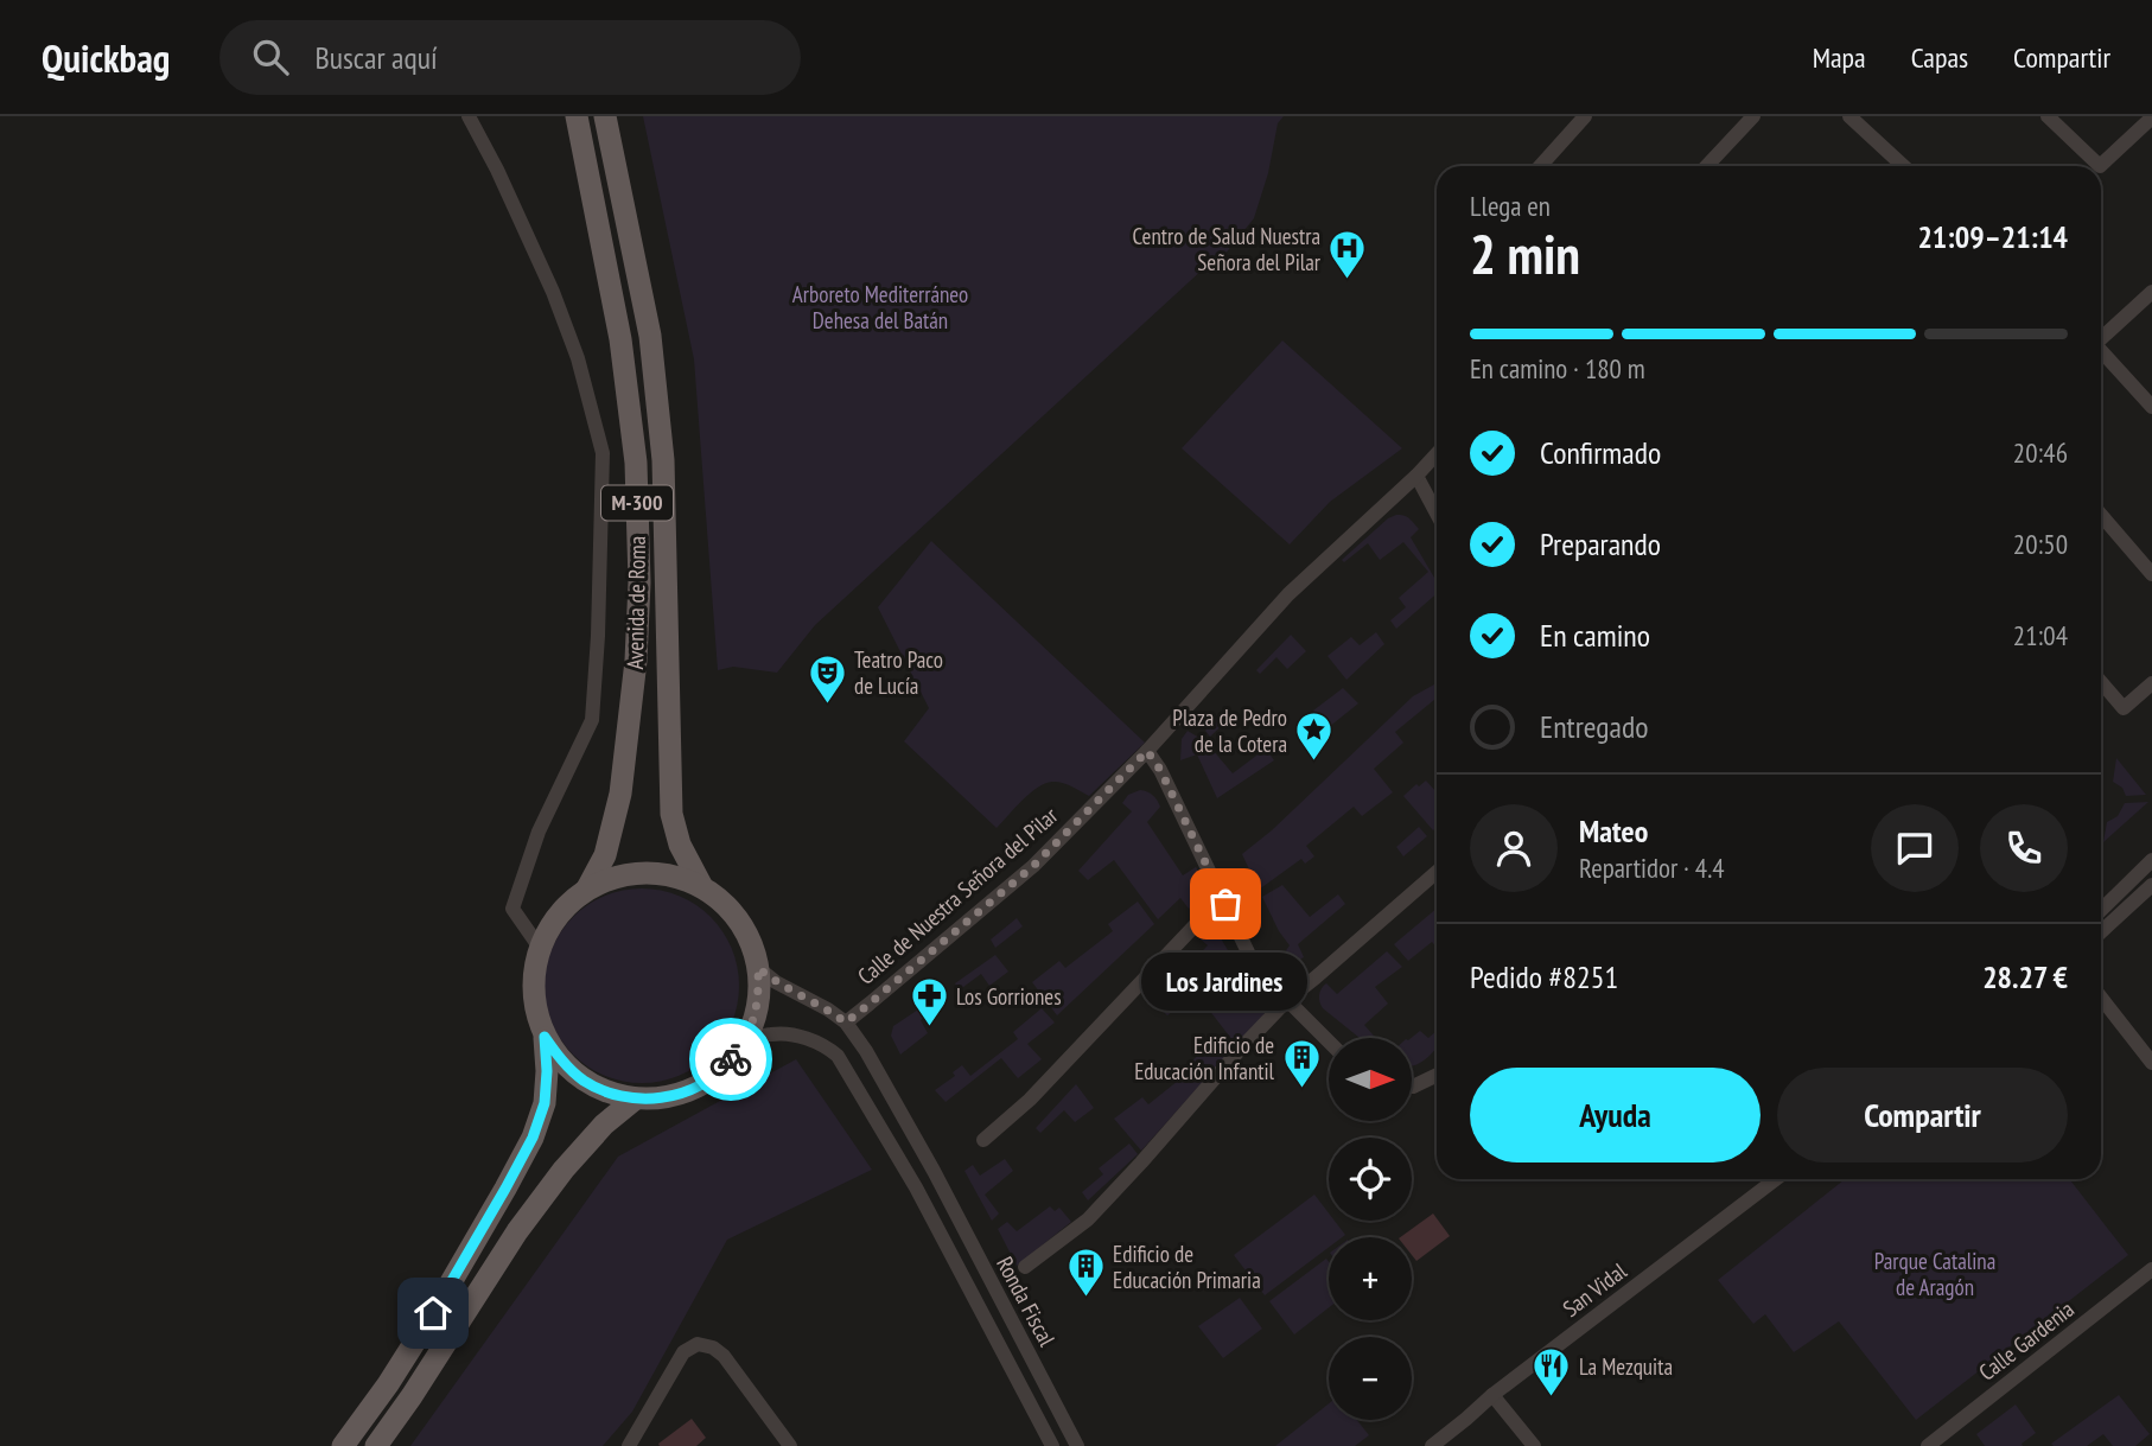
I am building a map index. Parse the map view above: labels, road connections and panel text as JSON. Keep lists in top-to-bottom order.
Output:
{
  "streets": {
    "main road": ["M-300", "Avenida de Roma"],
    "street": [
      "Calle de Nuestra Señora del Pilar",
      "San Vidal",
      "Ronda Fiscal",
      "Calle Gardenia"
    ]
  },
  "crossings": [
    ["M-300", "Avenida de Roma"],
    ["M-300", "Ronda Fiscal"],
    ["Avenida de Roma", "Ronda Fiscal"],
    ["Calle de Nuestra Señora del Pilar", "Ronda Fiscal"]
  ],
  "parks": ["Arboreto Mediterráneo Dehesa del Batán", "Parque Catalina de Aragón"],
  "places": {
    "hospital": ["Centro de Salud Nuestra Señora del Pilar"],
    "theatre": ["Teatro Paco de Lucía"],
    "place": ["Plaza de Pedro de la Cotera"],
    "other": ["Los Jardines"],
    "pharmacy": ["Los Gorriones"],
    "building": ["Edificio de Educación Infantil", "Edificio de Educación Primaria"],
    "restaurant": ["La Mezquita"]
  },
  "north": "right",
  "page": {
    "header": "Quickbag",
    "search": "Buscar aquí",
    "nav": ["Mapa", "Capas", "Compartir"],
    "heading": ["2 min", "Llega en", "21:09–21:14"],
    "panel": [
      "Mateo",
      "Repartidor · 4.4",
      "Pedido #8251",
      "28.27 €"
    ],
    "bar": "En camino · 180 m",
    "list": [
      ["Confirmado", "20:46"],
      ["Preparando", "20:50"],
      ["En camino", "21:04"],
      "Entregado"
    ],
    "bubble": "Los Jardines",
    "map_buttons": ["+", "−"],
    "buttons": ["Ayuda", "Compartir"]
  }
}
